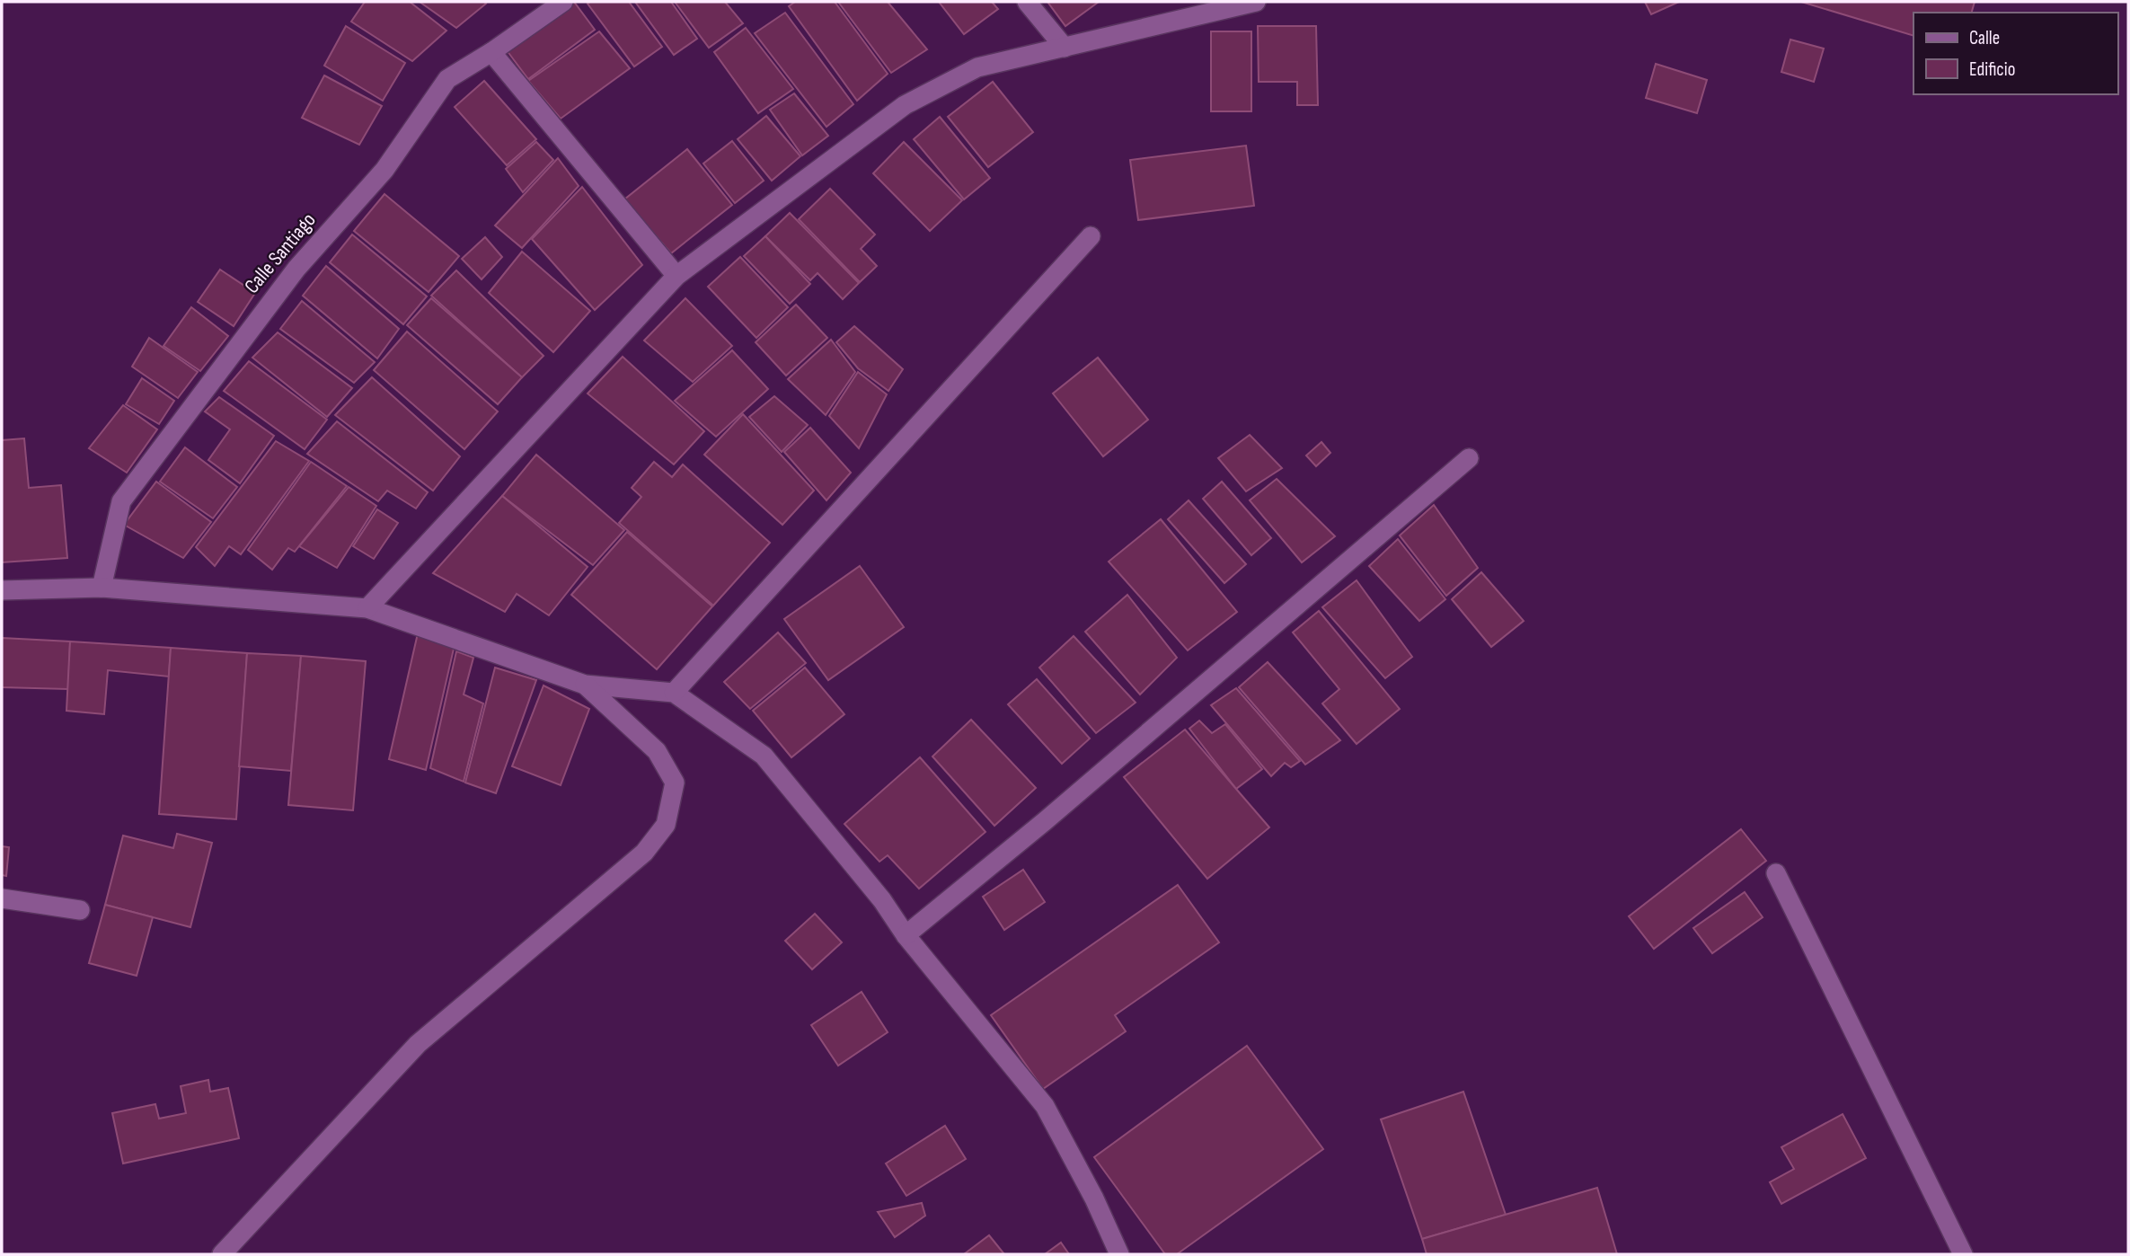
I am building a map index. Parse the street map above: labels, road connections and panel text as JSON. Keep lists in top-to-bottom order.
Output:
{
  "streets": {
    "street": ["Calle Santiago"]
  },
  "legend": ["Calle", "Edificio"]
}
